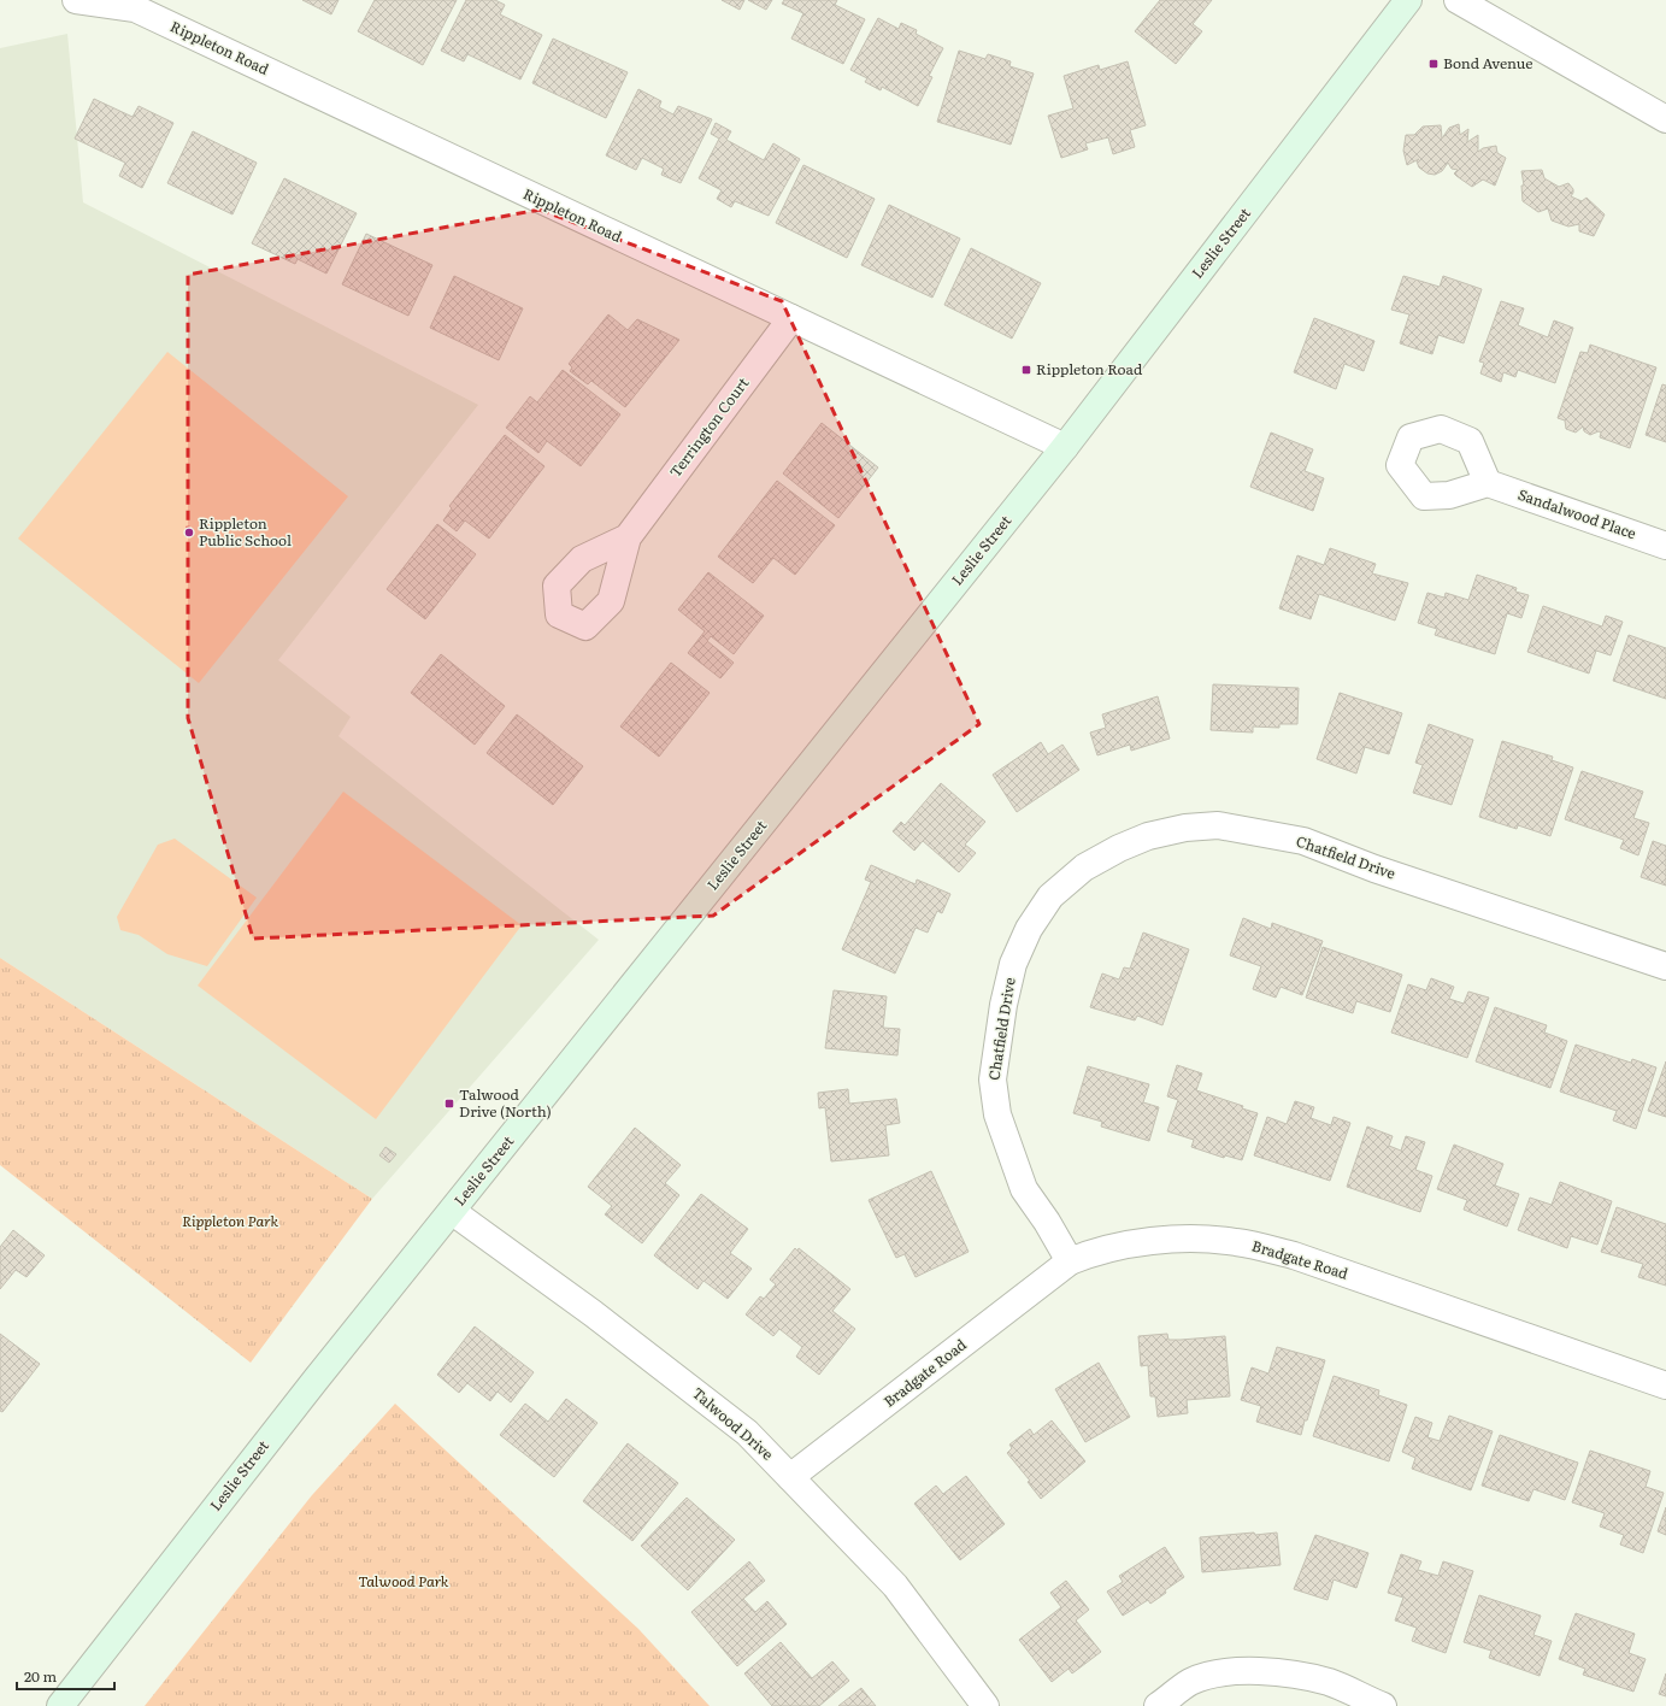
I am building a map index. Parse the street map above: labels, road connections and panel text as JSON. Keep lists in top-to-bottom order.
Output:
{
  "streets": {
    "main road": ["Leslie Street"],
    "street": [
      "Rippleton Road",
      "Terrington Court",
      "Sandalwood Place",
      "Chatfield Drive",
      "Bradgate Road",
      "Talwood Drive"
    ]
  },
  "crossings": [
    ["Rippleton Road", "Leslie Street"],
    ["Rippleton Road", "Terrington Court"],
    ["Leslie Street", "Talwood Drive"],
    ["Chatfield Drive", "Bradgate Road"],
    ["Bradgate Road", "Talwood Drive"]
  ],
  "parks": ["Rippleton Park", "Talwood Park"],
  "places": {
    "transit": ["Bond Avenue", "Rippleton Road", "Talwood Drive (North)"],
    "other": ["Rippleton Public School"]
  },
  "scale_bar": "20 m"
}
